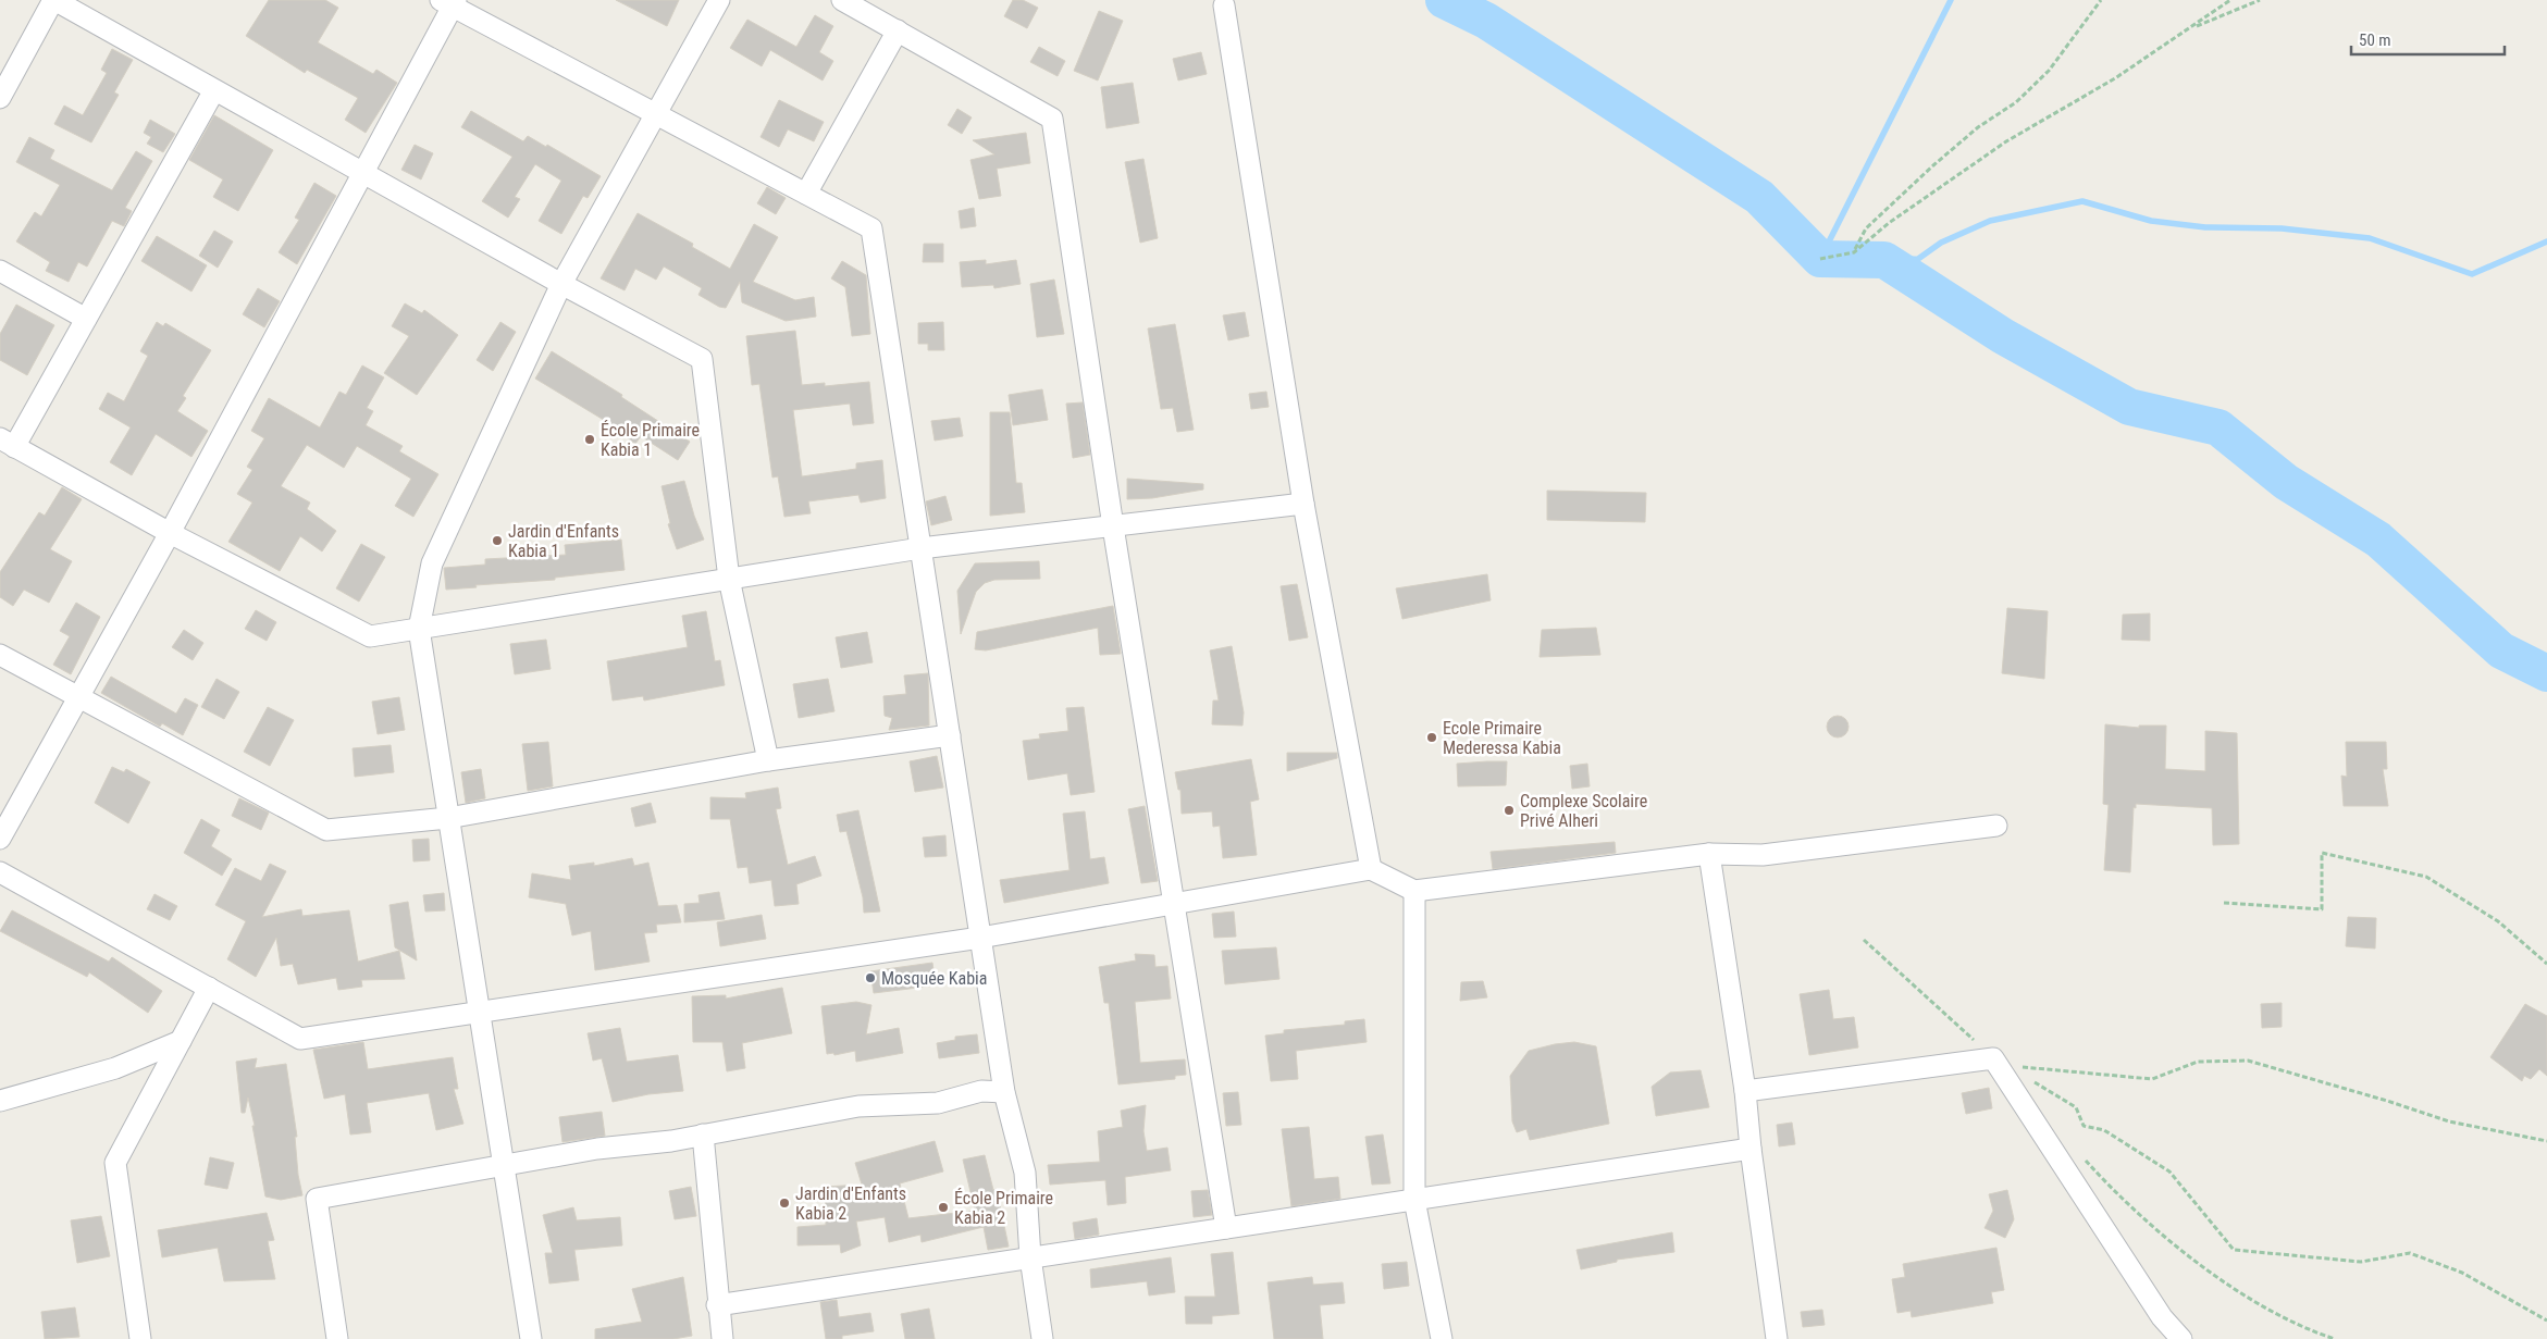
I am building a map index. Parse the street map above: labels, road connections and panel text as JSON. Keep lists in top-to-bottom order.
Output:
{
  "places": [
    "École Primaire Kabia 1",
    "Jardin d'Enfants Kabia 1",
    "Ecole Primaire Mederessa Kabia",
    "Complexe Scolaire Privé Alheri",
    "Mosquée Kabia",
    "Jardin d'Enfants Kabia 2",
    "École Primaire Kabia 2"
  ],
  "scale_bar": "50 m"
}
